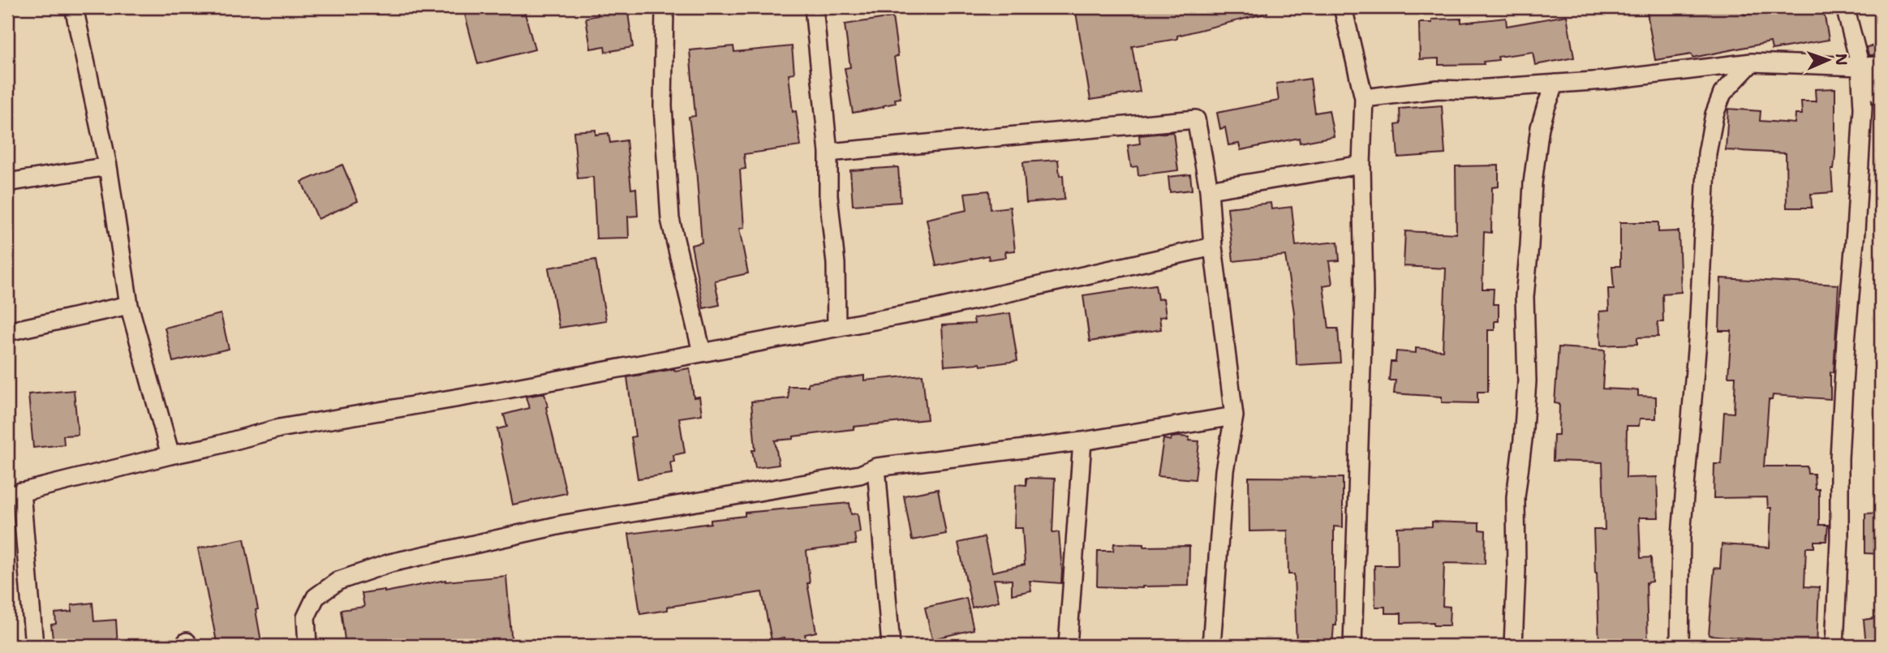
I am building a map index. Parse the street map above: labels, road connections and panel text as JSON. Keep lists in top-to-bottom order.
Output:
{
  "north": "right"
}
